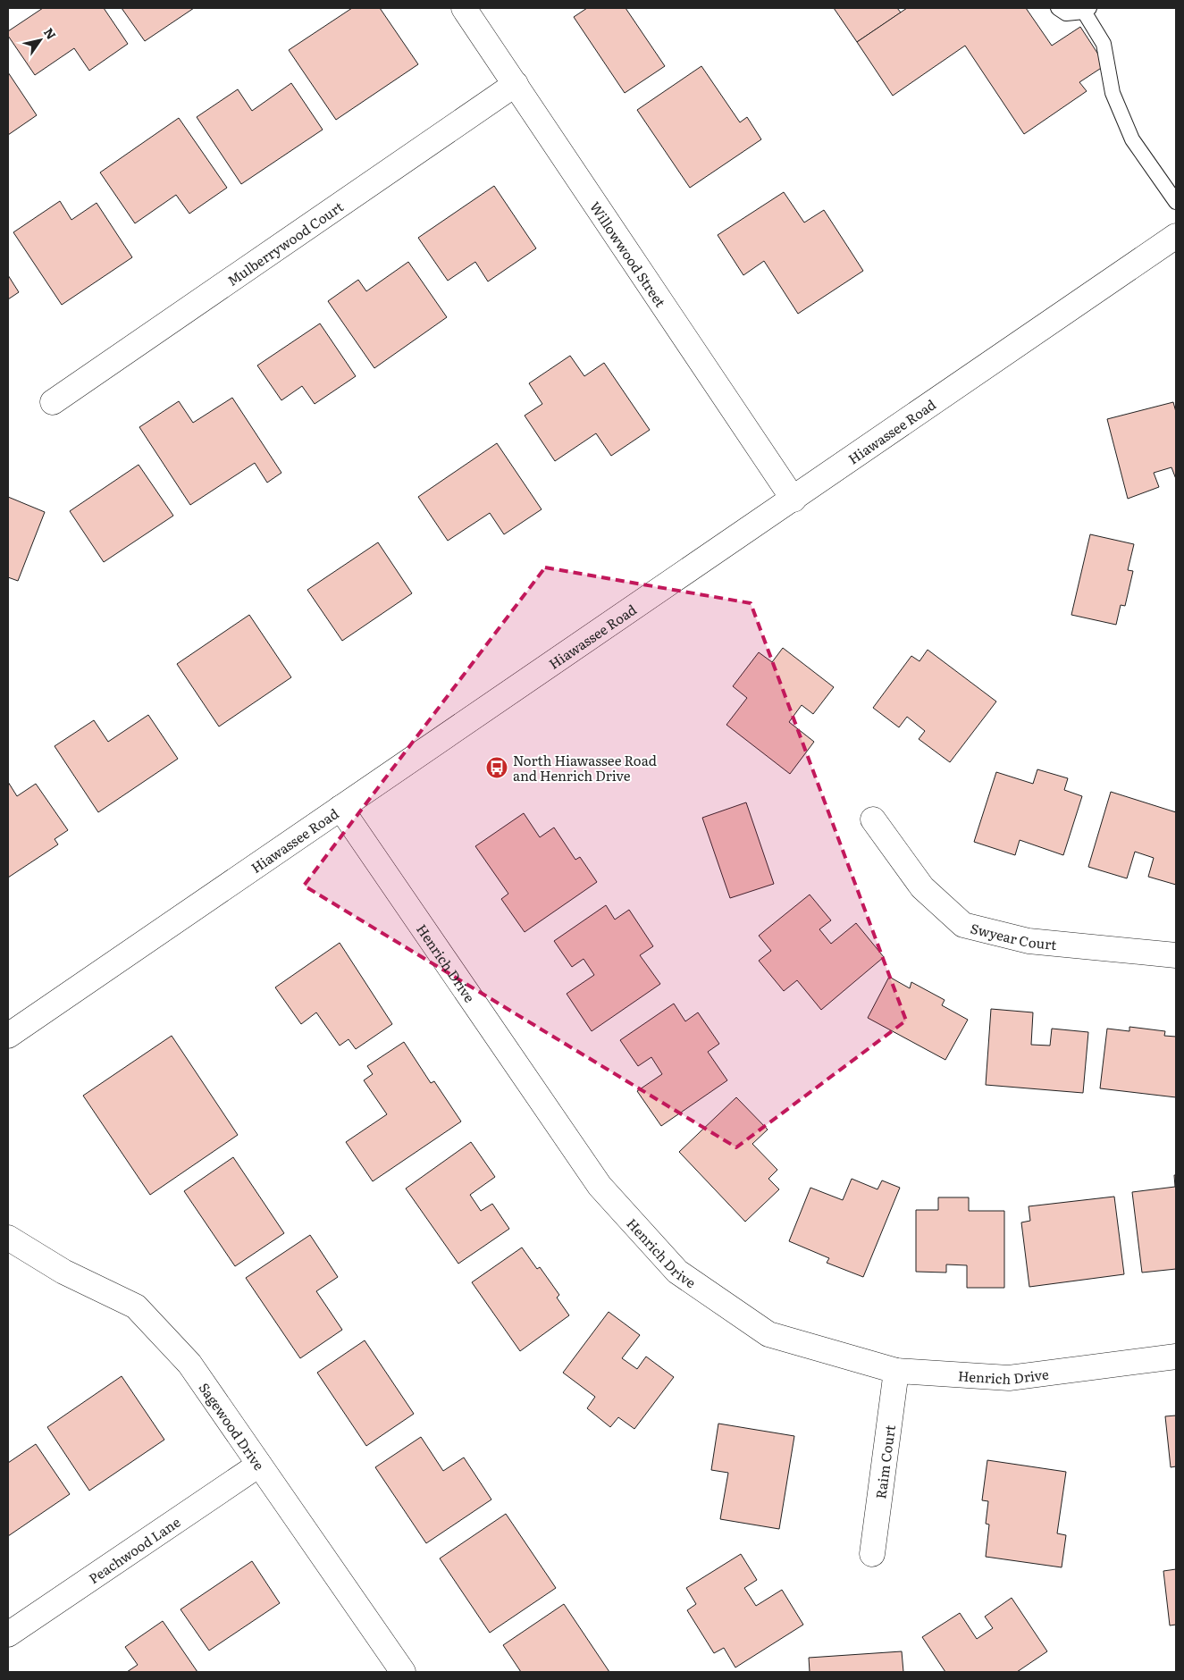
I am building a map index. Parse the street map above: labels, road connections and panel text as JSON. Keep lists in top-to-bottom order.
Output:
{
  "streets": {
    "street": [
      "Mulberrywood Court",
      "Willowwood Street",
      "Hiawassee Road",
      "Swyear Court",
      "Henrich Drive",
      "Sagewood Drive",
      "Raim Court",
      "Peachwood Lane"
    ]
  },
  "crossings": [
    ["Mulberrywood Court", "Willowwood Street"],
    ["Willowwood Street", "Hiawassee Road"],
    ["Hiawassee Road", "Henrich Drive"],
    ["Henrich Drive", "Raim Court"],
    ["Sagewood Drive", "Peachwood Lane"]
  ],
  "places": {
    "bus stop": ["North Hiawassee Road and Henrich Drive"]
  },
  "north": "top right"
}
